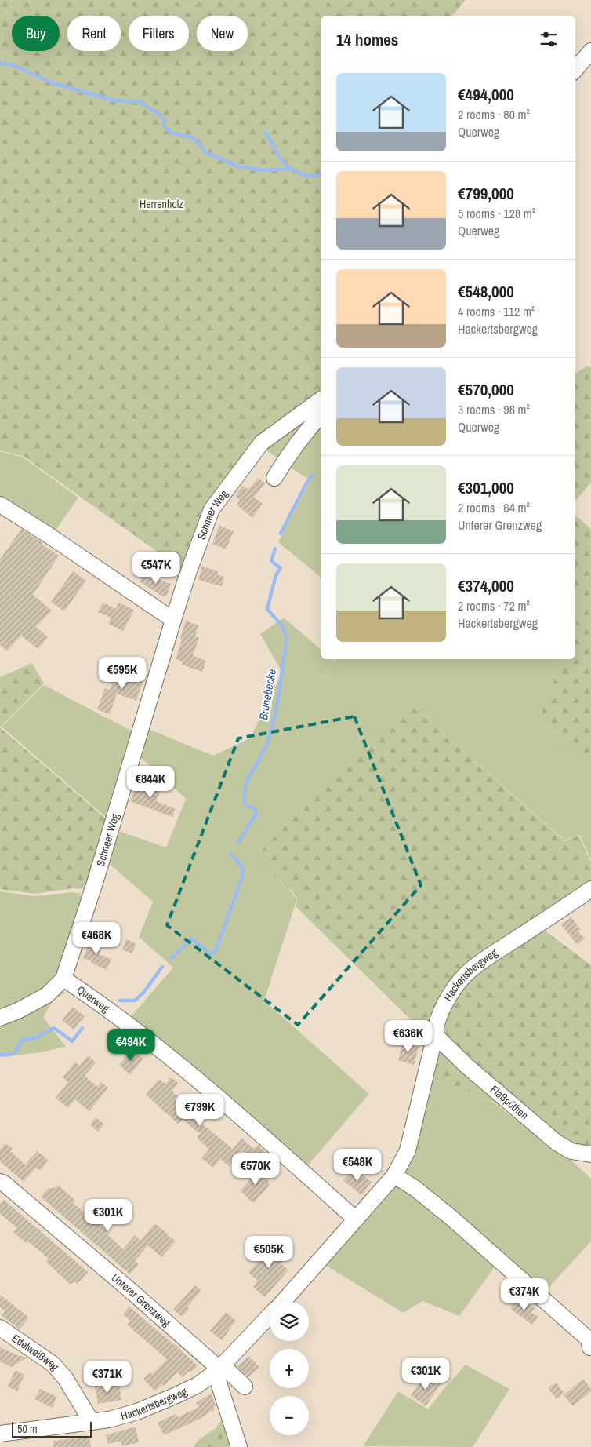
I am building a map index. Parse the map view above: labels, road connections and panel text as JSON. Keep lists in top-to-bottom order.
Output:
{
  "streets": {
    "street": [
      "Schneer Weg",
      "Hackertsbergweg",
      "Querweg",
      "Flaßpöthen",
      "Unterer Grenzweg",
      "Edelweißweg"
    ]
  },
  "crossings": [
    ["Schneer Weg", "Querweg"],
    ["Hackertsbergweg", "Querweg"],
    ["Hackertsbergweg", "Flaßpöthen"],
    ["Hackertsbergweg", "Unterer Grenzweg"],
    ["Hackertsbergweg", "Edelweißweg"]
  ],
  "water": ["Brunebecke"],
  "parks": ["Herrenholz"],
  "scale_bar": "50 m",
  "page": {
    "chip": [
      "Buy",
      "Rent",
      "Filters",
      "New"
    ],
    "heading": "14 homes",
    "list": [
      {
        "name": "€494,000",
        "note": "2 rooms · 80 m² · Querweg"
      },
      {
        "name": "€799,000",
        "note": "5 rooms · 128 m² · Querweg"
      },
      {
        "name": "€548,000",
        "note": "4 rooms · 112 m² · Hackertsbergweg"
      },
      {
        "name": "€570,000",
        "note": "3 rooms · 98 m² · Querweg"
      },
      {
        "name": "€301,000",
        "note": "2 rooms · 64 m² · Unterer Grenzweg"
      },
      {
        "name": "€374,000",
        "note": "2 rooms · 72 m² · Hackertsbergweg"
      }
    ],
    "price": [
      "€547K",
      "€595K",
      "€844K",
      "€468K",
      "€636K",
      "€494K",
      "€799K",
      "€548K",
      "€570K",
      "€301K",
      "€505K",
      "€374K",
      "€301K",
      "€371K"
    ],
    "map_buttons": ["+", "−"],
    "scale": "50 m"
  }
}
